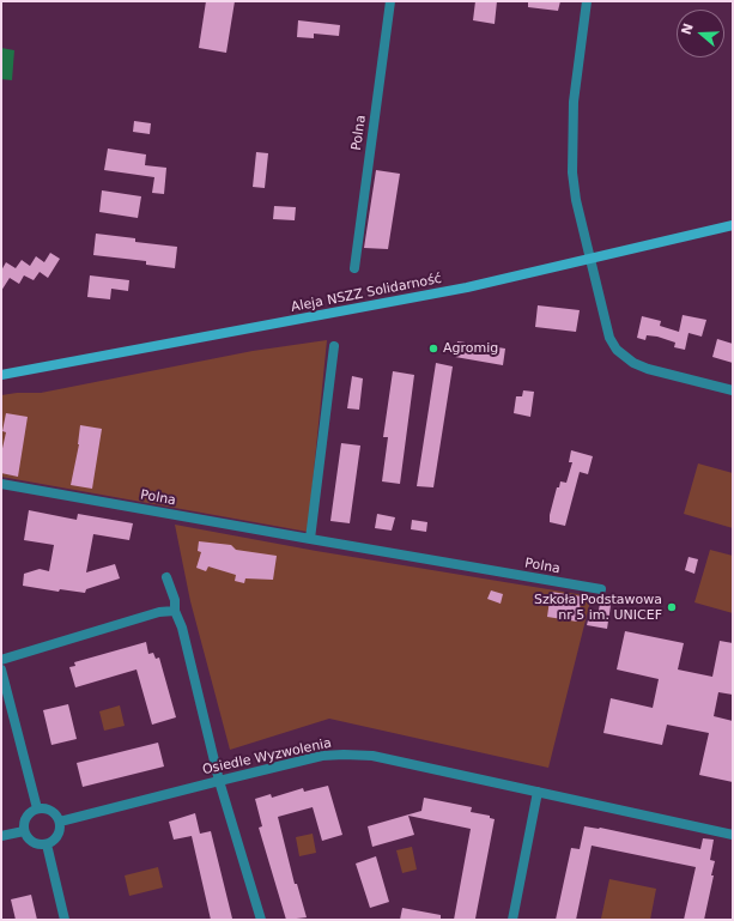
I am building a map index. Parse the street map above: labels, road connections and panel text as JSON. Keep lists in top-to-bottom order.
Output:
{
  "streets": {
    "street": ["Polna", "Aleja NSZZ Solidarność", "Osiedle Wyzwolenia"]
  },
  "places": ["Agromig", "Szkoła Podstawowa nr 5 im. UNICEF"],
  "north": "left"
}
